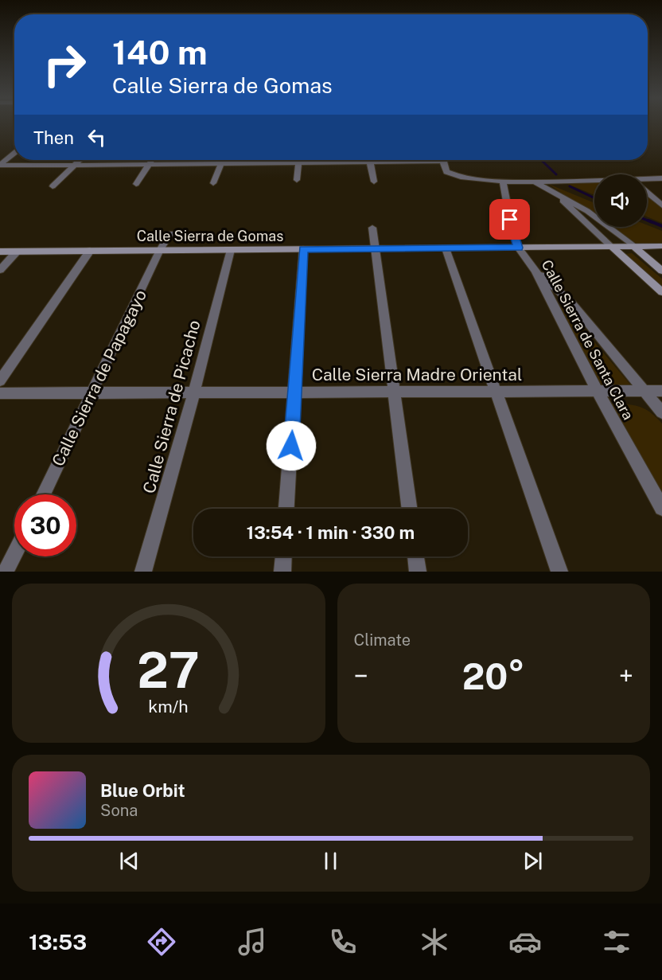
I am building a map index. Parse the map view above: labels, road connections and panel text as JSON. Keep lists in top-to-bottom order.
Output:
{
  "streets": {
    "street": [
      "Calle Sierra de Gomas",
      "Calle Sierra de Santa Clara",
      "Calle Sierra Madre Oriental",
      "Calle Sierra de Papagayo",
      "Calle Sierra de Picacho"
    ]
  },
  "crossings": [
    ["Calle Sierra de Gomas", "Calle Sierra de Santa Clara"],
    ["Calle Sierra de Gomas", "Calle Sierra de Papagayo"],
    ["Calle Sierra de Gomas", "Calle Sierra de Picacho"],
    ["Calle Sierra de Santa Clara", "Calle Sierra Madre Oriental"],
    ["Calle Sierra Madre Oriental", "Calle Sierra de Papagayo"],
    ["Calle Sierra Madre Oriental", "Calle Sierra de Picacho"]
  ],
  "page": {
    "turn": ["140 m", "Calle Sierra de Gomas"],
    "then": "Then",
    "limit": "30",
    "trip": "13:54 · 1 min · 330 m",
    "tile": "Climate",
    "heat": ["−", "20°", "+"],
    "song": ["Blue Orbit", "Sona"],
    "tabs": "13:53",
    "gauge": ["27", "km/h"]
  }
}
